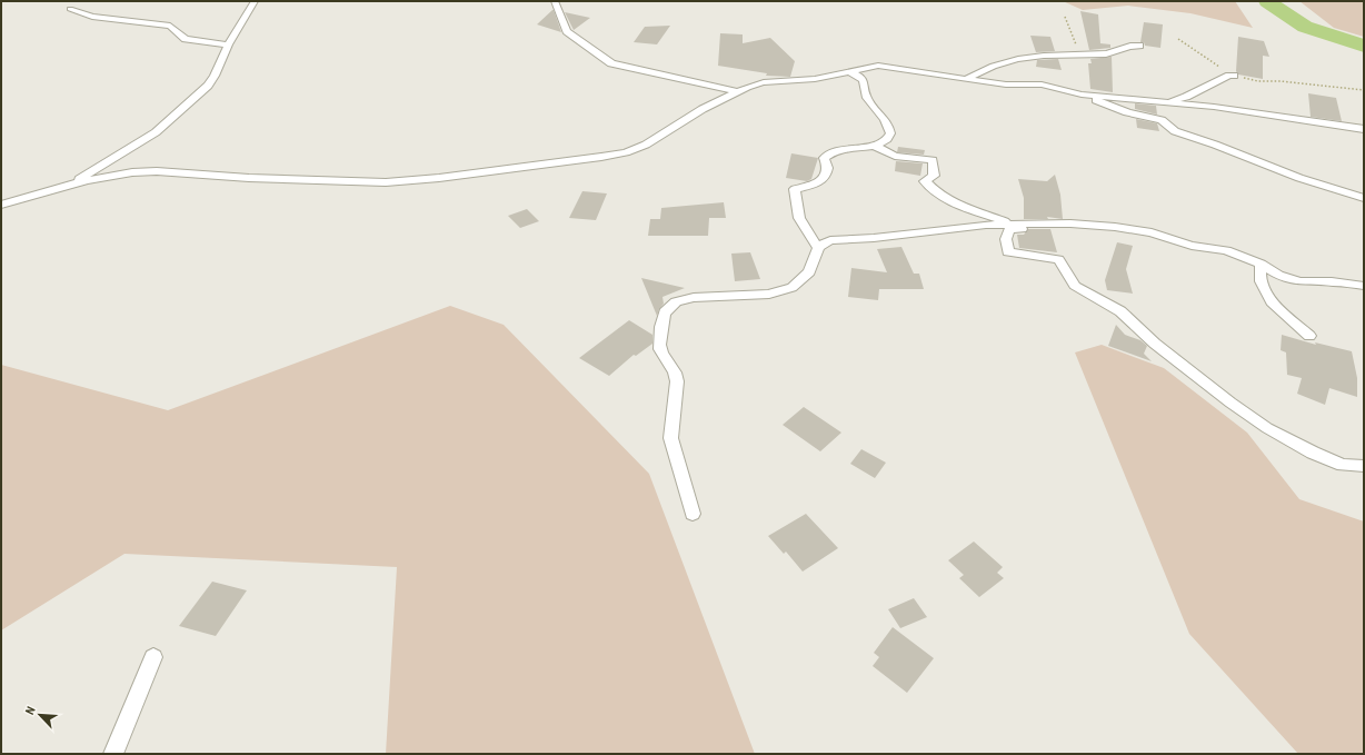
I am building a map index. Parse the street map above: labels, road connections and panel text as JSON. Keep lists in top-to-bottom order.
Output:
{
  "north": "top left"
}
